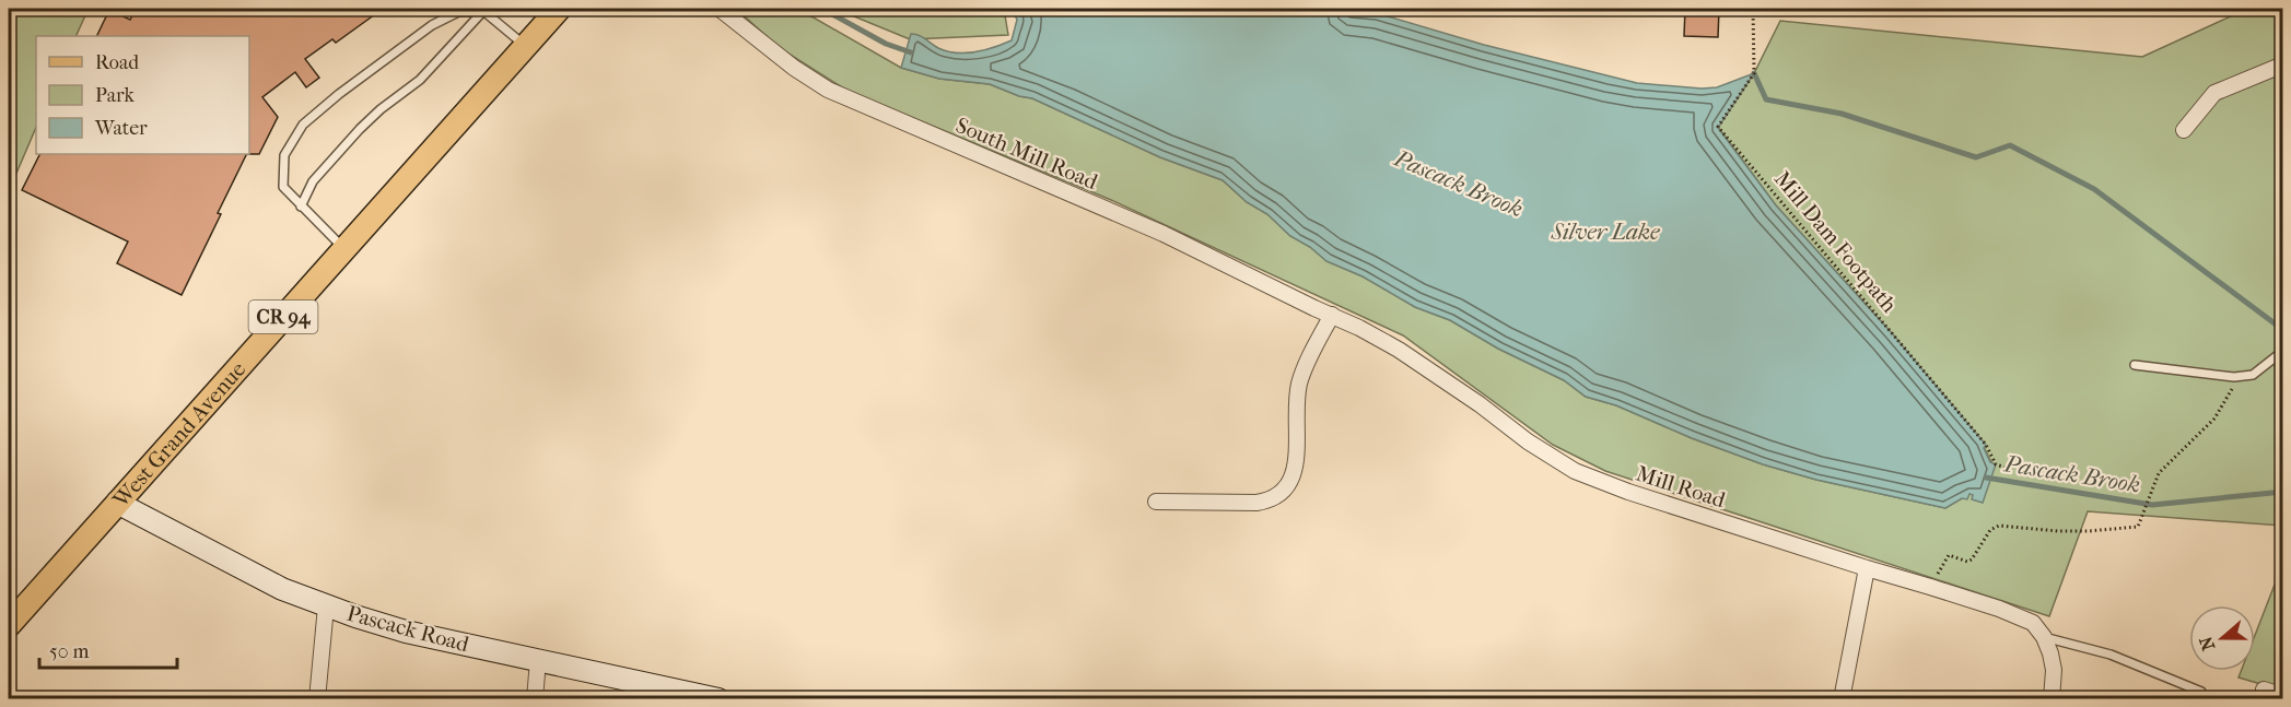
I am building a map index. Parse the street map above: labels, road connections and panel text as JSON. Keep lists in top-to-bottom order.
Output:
{
  "streets": {
    "main road": ["CR 94", "West Grand Avenue"],
    "street": ["South Mill Road", "Mill Road", "Pascack Road"],
    "path": ["Mill Dam Footpath"]
  },
  "crossings": [
    ["South Mill Road", "Mill Road"],
    ["West Grand Avenue", "Pascack Road"]
  ],
  "water": ["Pascack Brook", "Silver Lake"],
  "legend": ["Road", "Park", "Water"],
  "scale_bar": "50 m",
  "north": "left"
}
